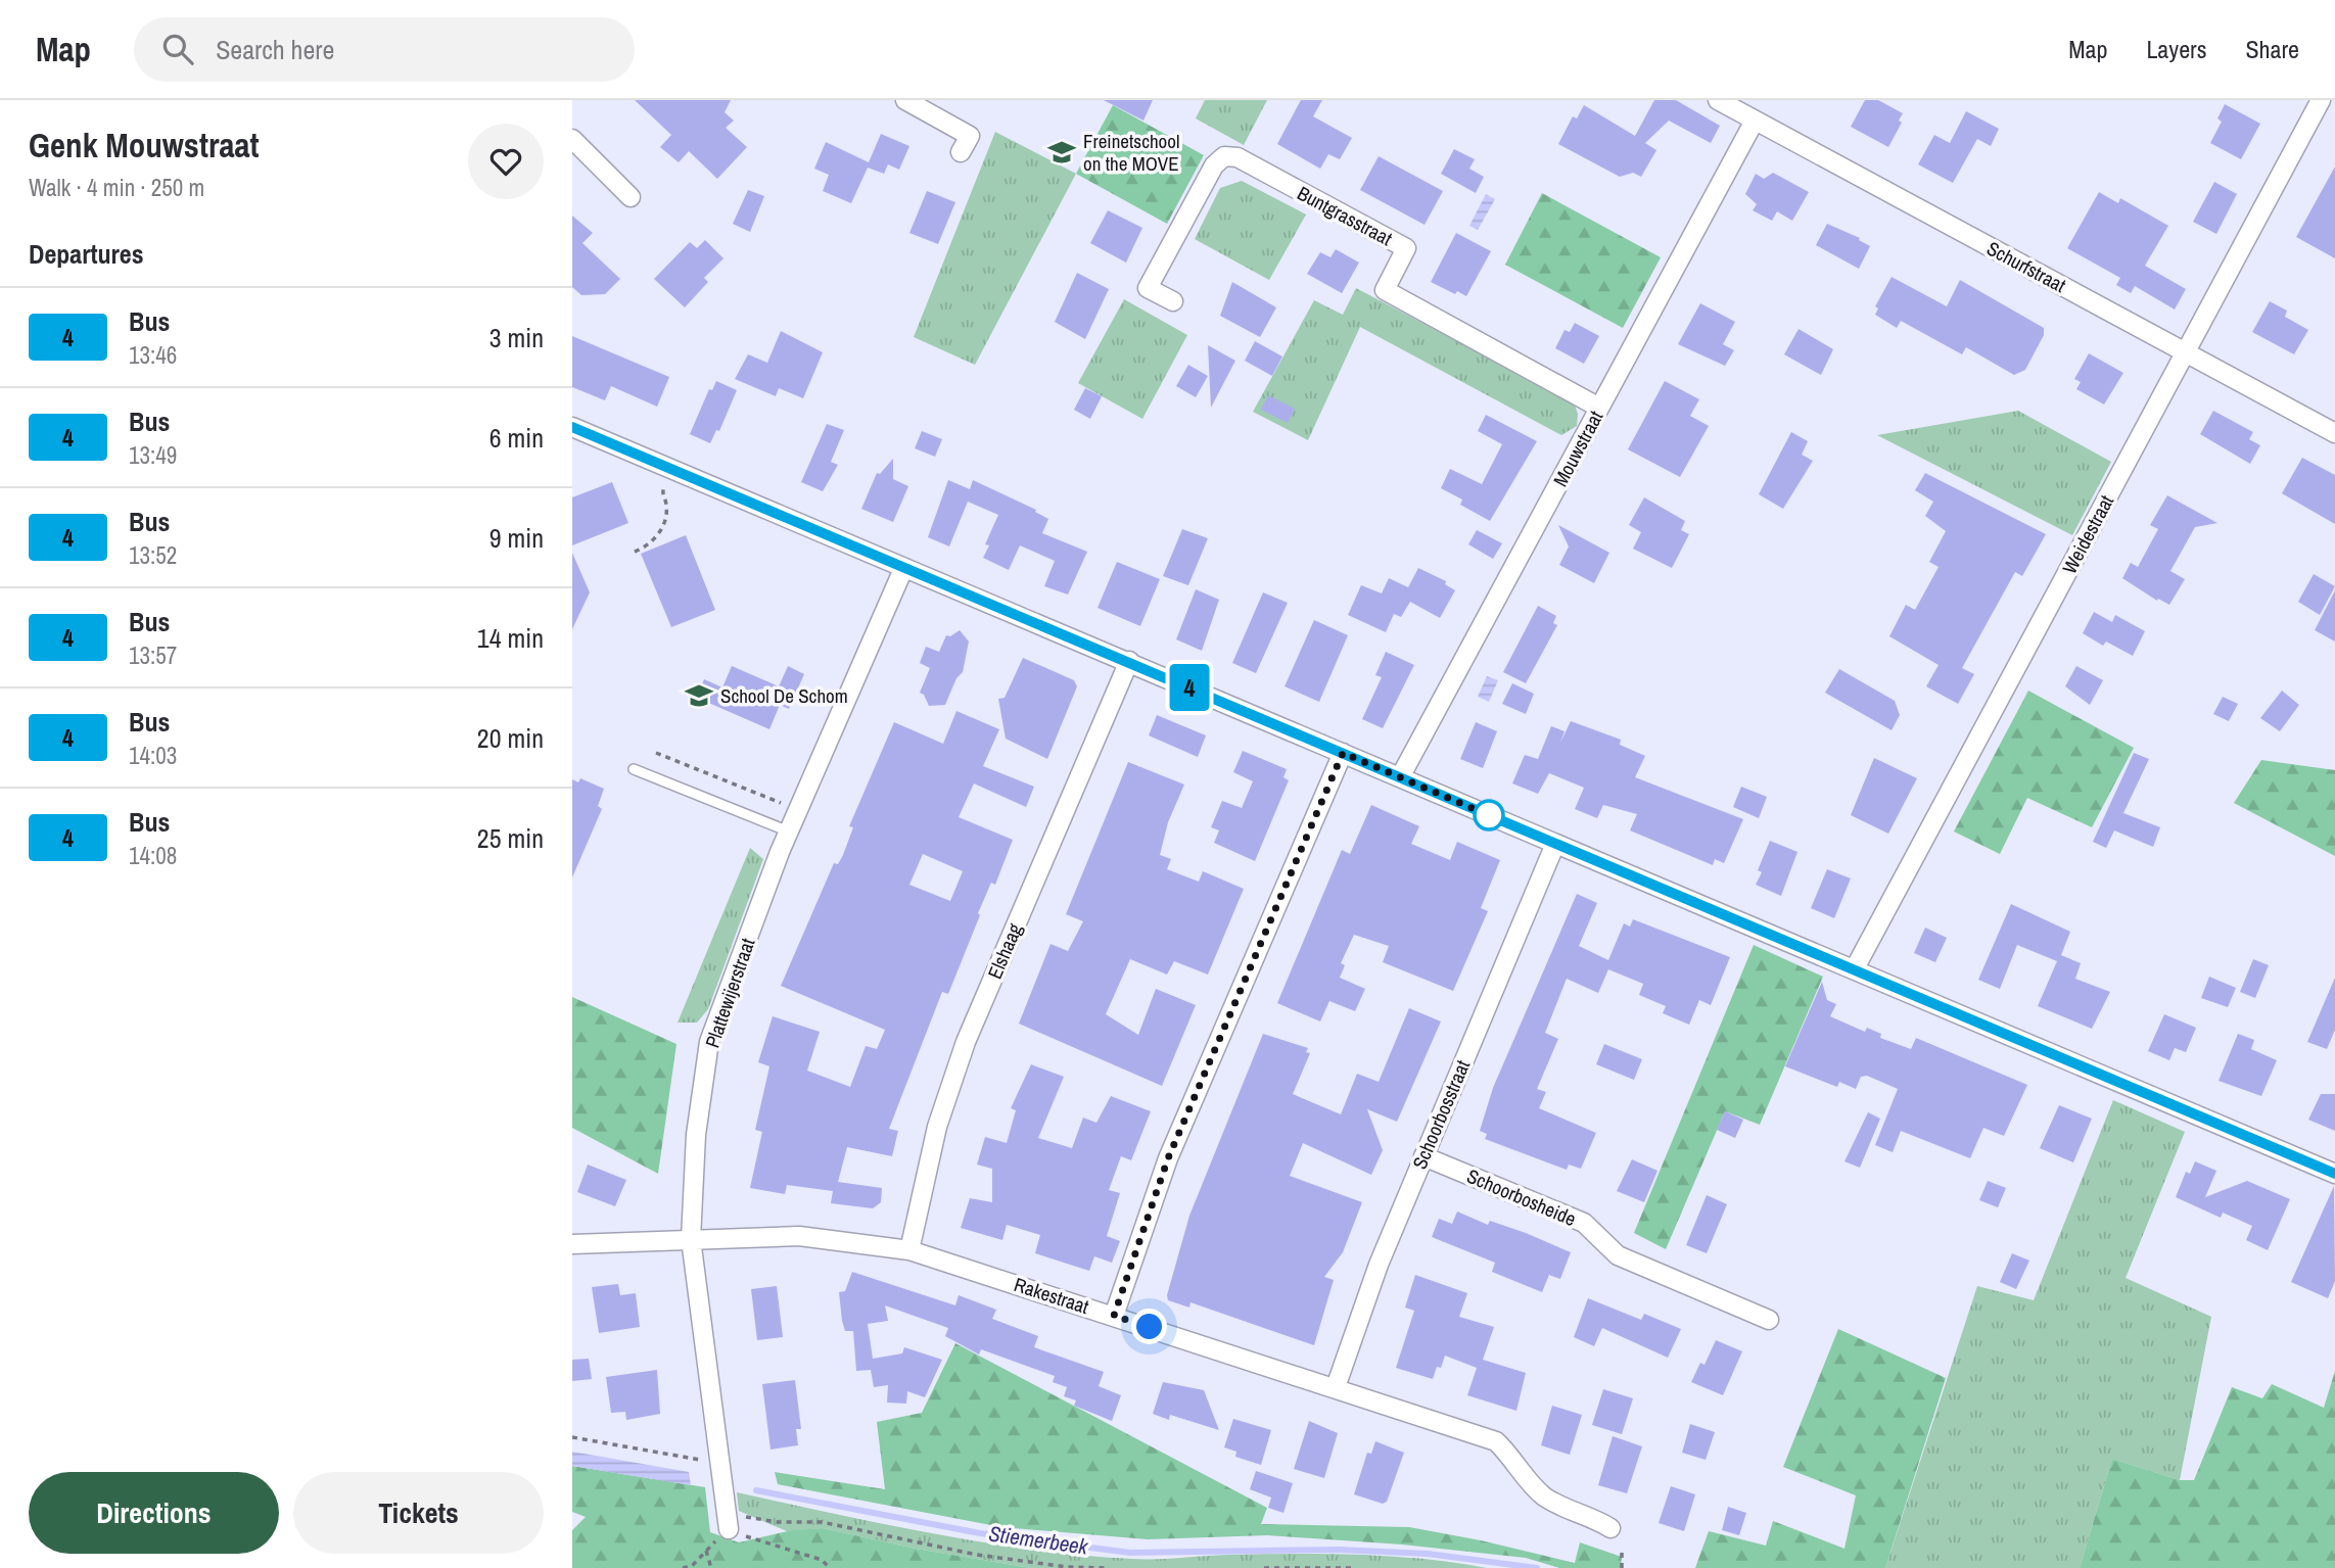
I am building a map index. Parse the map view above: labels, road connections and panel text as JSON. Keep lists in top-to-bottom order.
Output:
{
  "streets": {
    "street": [
      "Buntgrasstraat",
      "Schurfstraat",
      "Mouwstraat",
      "Weidestraat",
      "Elshaag",
      "Plattewijerstraat",
      "Schoorbosstraat",
      "Schoorbosheide",
      "Rakestraat"
    ]
  },
  "crossings": [
    ["Buntgrasstraat", "Mouwstraat"],
    ["Schurfstraat", "Mouwstraat"],
    ["Schurfstraat", "Weidestraat"],
    ["Elshaag", "Rakestraat"],
    ["Plattewijerstraat", "Rakestraat"],
    ["Schoorbosstraat", "Schoorbosheide"],
    ["Schoorbosstraat", "Rakestraat"]
  ],
  "water": ["Stiemerbeek"],
  "places": {
    "school or university": ["Freinetschool on the MOVE", "School De Schom"]
  },
  "lines": ["bus line 4"],
  "page": {
    "header": "Map",
    "search": "Search here",
    "nav": ["Map", "Layers", "Share"],
    "heading": [
      ["Genk Mouwstraat", "Walk · 4 min · 250 m"],
      "Departures"
    ],
    "on_map": "4",
    "list": [
      {
        "mark": "4",
        "name": "Bus",
        "note": "13:46",
        "value": "3 min"
      },
      {
        "mark": "4",
        "name": "Bus",
        "note": "13:49",
        "value": "6 min"
      },
      {
        "mark": "4",
        "name": "Bus",
        "note": "13:52",
        "value": "9 min"
      },
      {
        "mark": "4",
        "name": "Bus",
        "note": "13:57",
        "value": "14 min"
      },
      {
        "mark": "4",
        "name": "Bus",
        "note": "14:03",
        "value": "20 min"
      },
      {
        "mark": "4",
        "name": "Bus",
        "note": "14:08",
        "value": "25 min"
      }
    ],
    "buttons": ["Directions", "Tickets"]
  }
}
